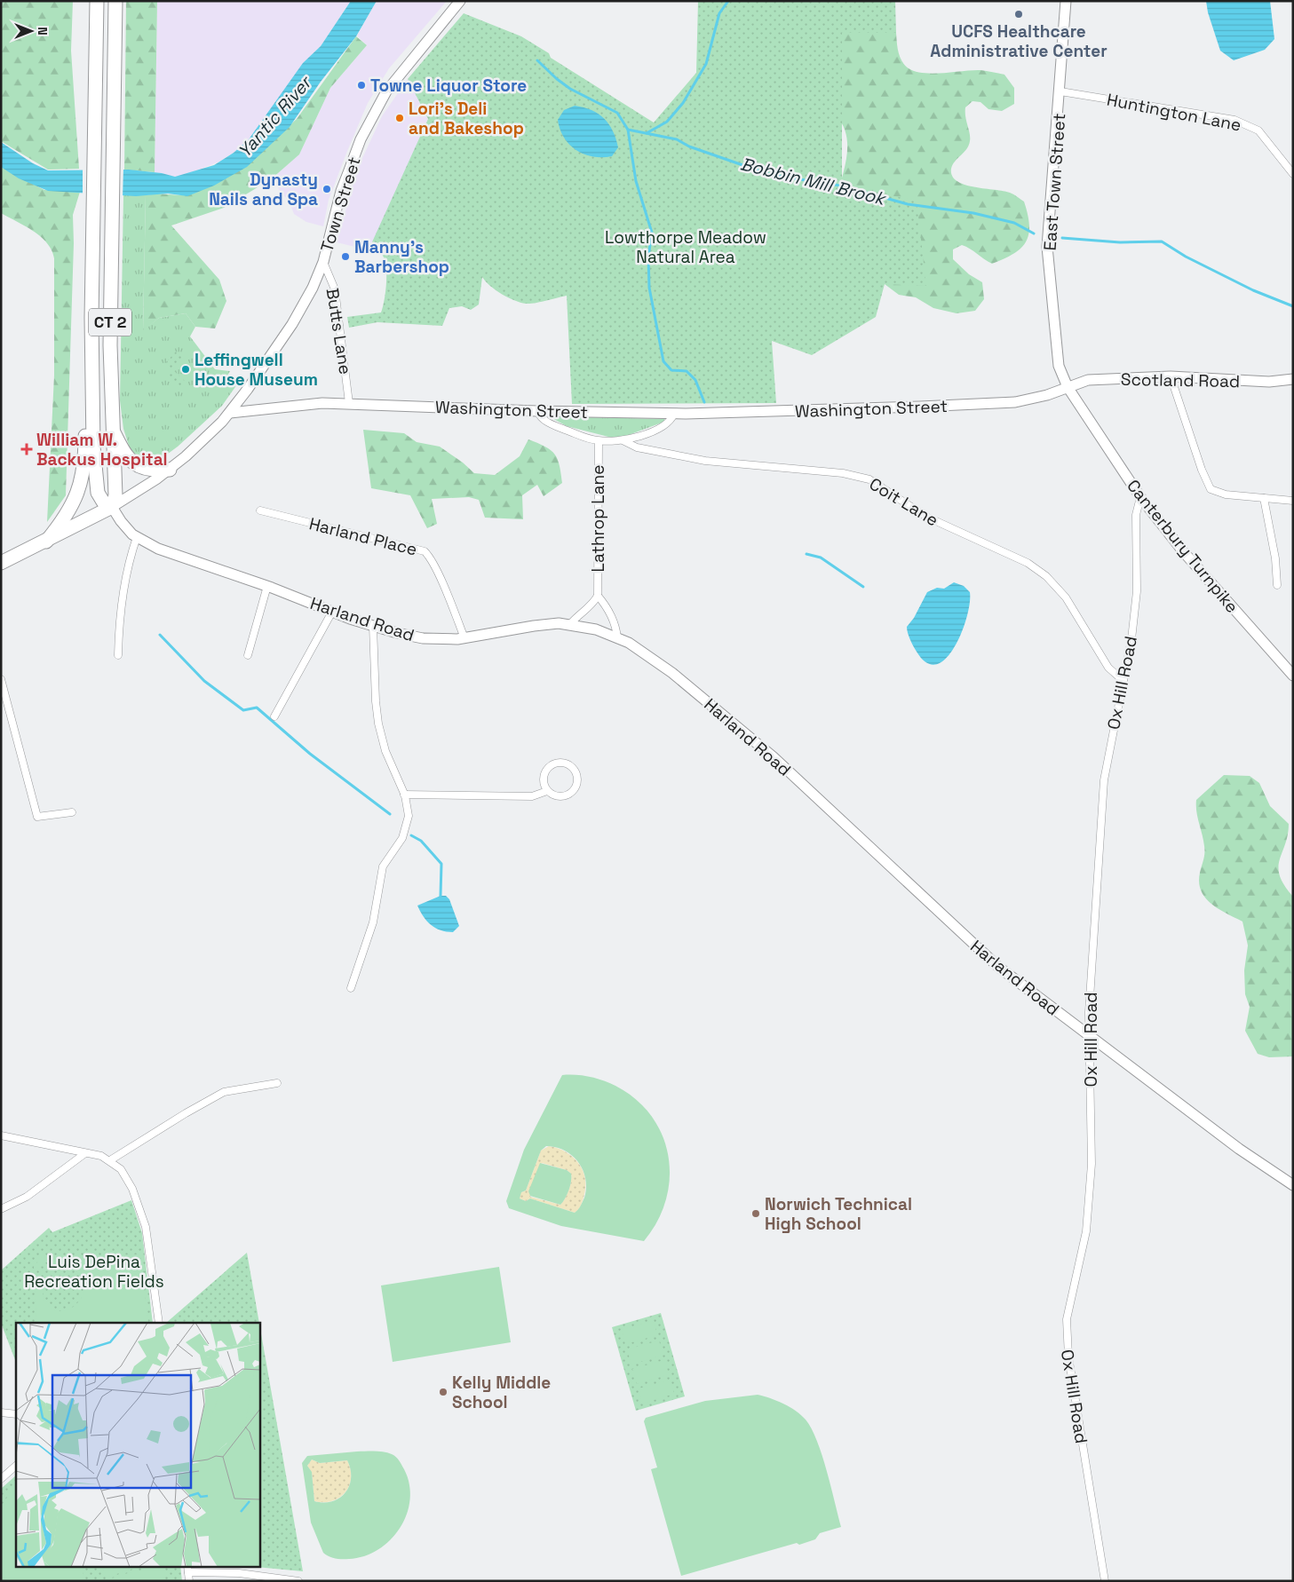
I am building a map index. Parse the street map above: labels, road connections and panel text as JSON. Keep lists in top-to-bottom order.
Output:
{
  "streets": {
    "highway": ["CT 2"],
    "main road": [
      "East Town Street",
      "Town Street",
      "Scotland Road",
      "Washington Street",
      "Canterbury Turnpike",
      "Harland Road"
    ],
    "street": [
      "Huntington Lane",
      "Butts Lane",
      "Coit Lane",
      "Lathrop Lane",
      "Harland Place",
      "Ox Hill Road"
    ]
  },
  "crossings": [
    ["Huntington Lane", "East Town Street"],
    ["East Town Street", "Scotland Road"],
    ["East Town Street", "Washington Street"],
    ["East Town Street", "Canterbury Turnpike"],
    ["Town Street", "Butts Lane"],
    ["Town Street", "Washington Street"],
    ["CT 2", "Harland Road"],
    ["Butts Lane", "Washington Street"],
    ["Scotland Road", "Washington Street"],
    ["Scotland Road", "Canterbury Turnpike"],
    ["Washington Street", "Lathrop Lane"],
    ["Washington Street", "Canterbury Turnpike"],
    ["Coit Lane", "Lathrop Lane"],
    ["Coit Lane", "Ox Hill Road"],
    ["Lathrop Lane", "Harland Road"],
    ["Harland Place", "Harland Road"],
    ["Canterbury Turnpike", "Ox Hill Road"],
    ["Harland Road", "Ox Hill Road"]
  ],
  "water": ["Yantic River", "Bobbin Mill Brook"],
  "parks": ["Lowthorpe Meadow Natural Area", "Luis DePina Recreation Fields"],
  "places": {
    "other": [
      "UCFS Healthcare Administrative Center",
      "Towne Liquor Store",
      "Lori's Deli and Bakeshop",
      "Dynasty Nails and Spa",
      "Manny's Barbershop",
      "Leffingwell House Museum",
      "Norwich Technical High School",
      "Kelly Middle School"
    ],
    "health": ["William W. Backus Hospital"]
  },
  "north": "right"
}
